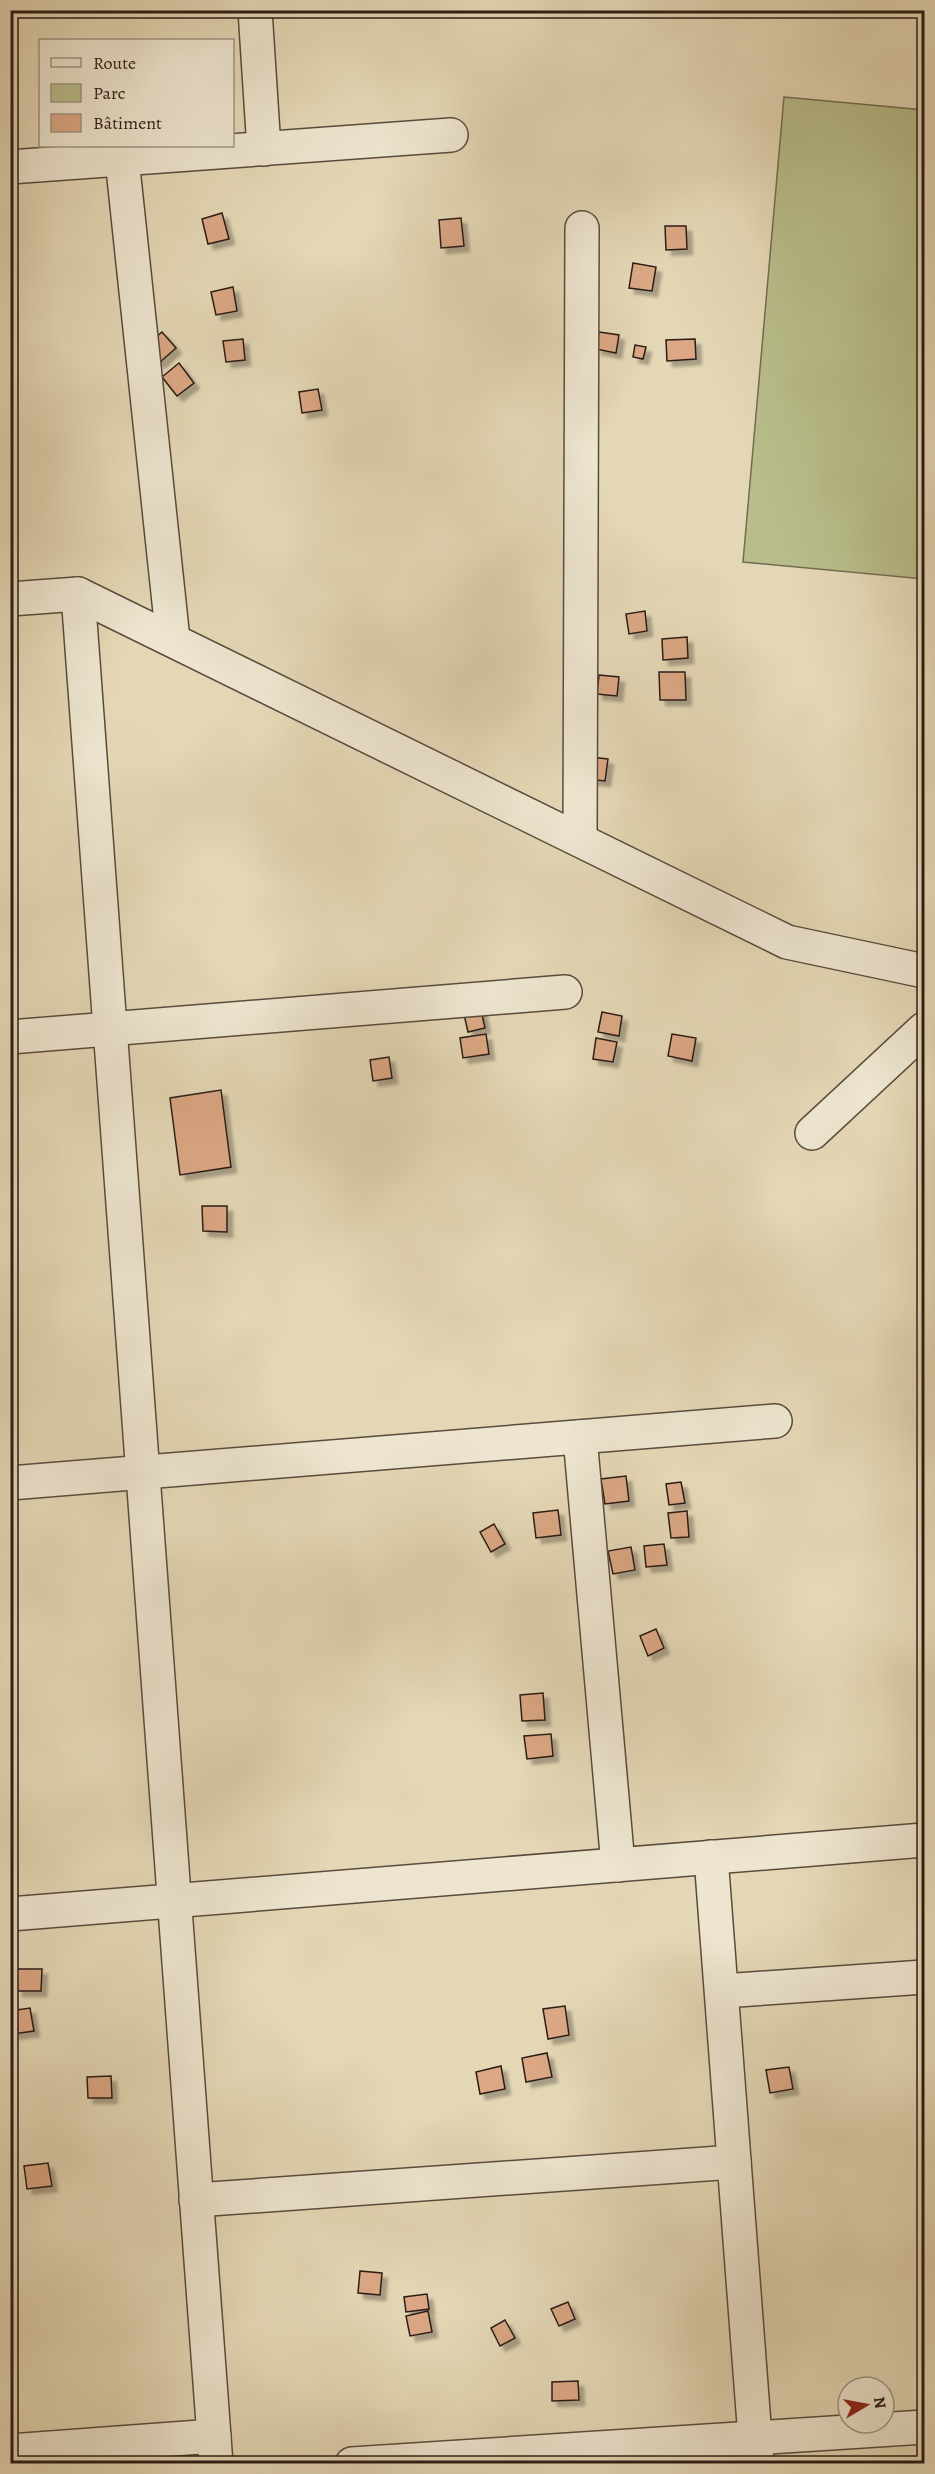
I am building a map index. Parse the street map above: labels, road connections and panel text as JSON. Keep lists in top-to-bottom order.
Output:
{
  "legend": ["Route", "Parc", "Bâtiment"],
  "north": "right"
}
